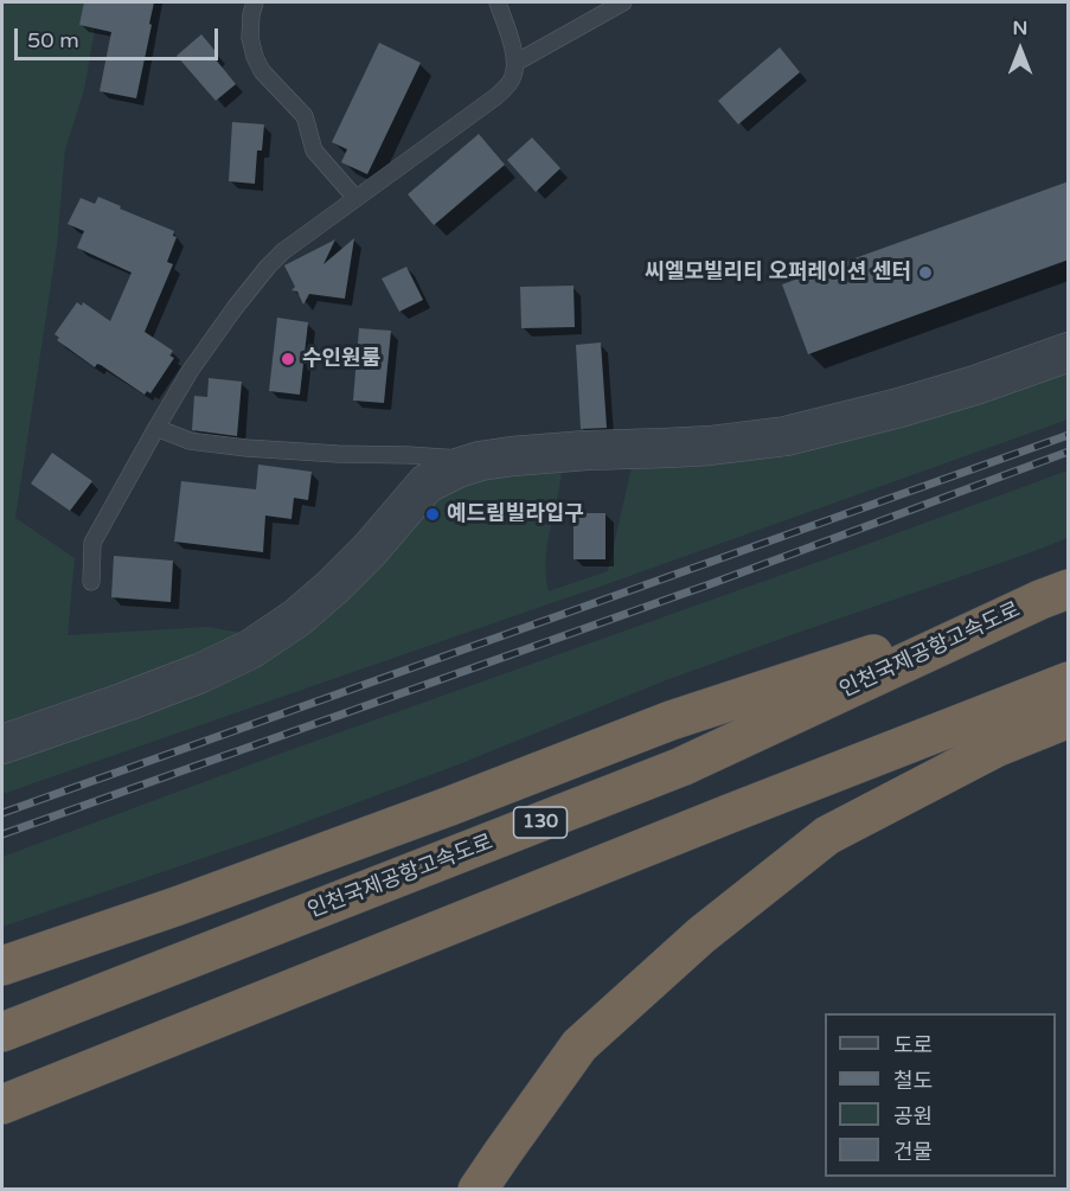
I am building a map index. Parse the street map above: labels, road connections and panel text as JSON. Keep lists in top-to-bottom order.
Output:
{
  "streets": {
    "highway": ["인천국제공항고속도로", "130"]
  },
  "places": ["씨엘모빌리티 오퍼레이션 센터", "수인원룸", "예드림빌라입구"],
  "legend": [
    "도로",
    "철도",
    "공원",
    "건물"
  ],
  "scale_bar": "50 m",
  "north": "top"
}
